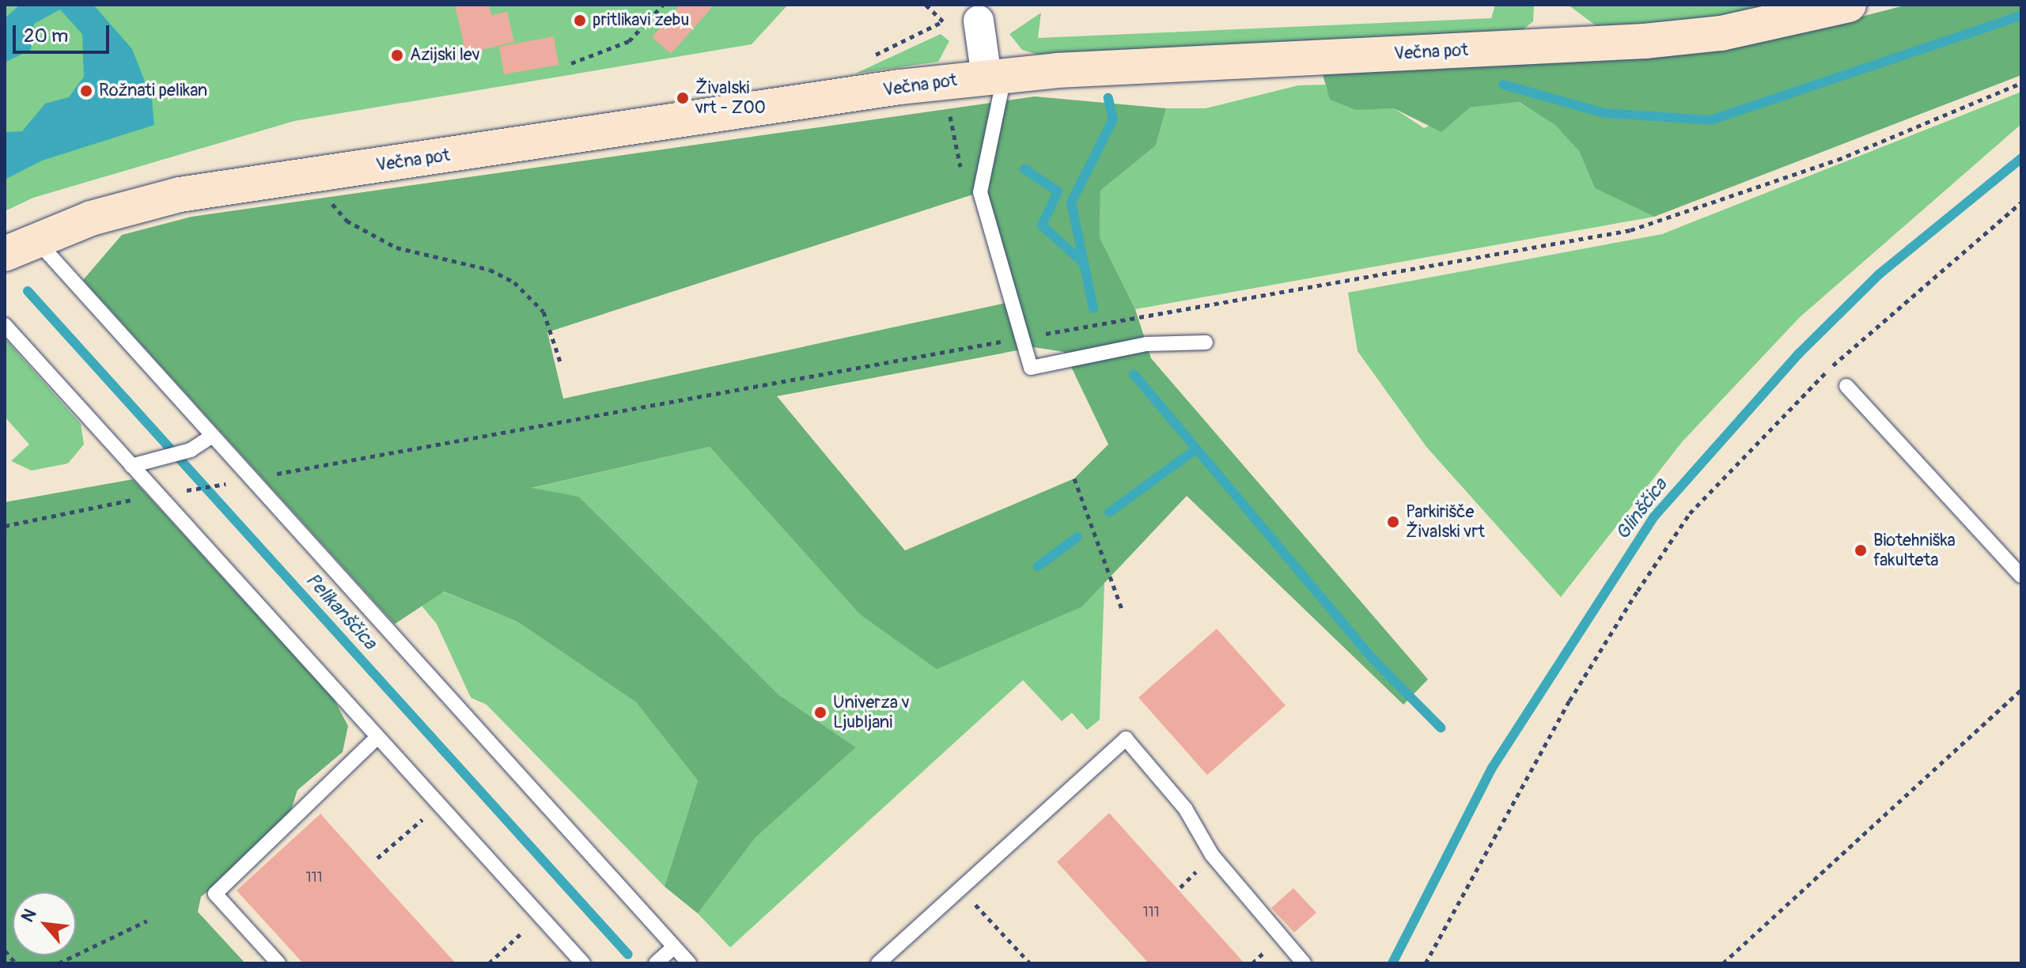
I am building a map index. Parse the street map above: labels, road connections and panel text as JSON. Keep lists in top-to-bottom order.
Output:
{
  "streets": {
    "main road": ["Večna pot"]
  },
  "water": ["Glinščica", "Pelikanščica"],
  "places": [
    "pritlikavi zebu",
    "Azijski lev",
    "Rožnati pelikan",
    "Živalski vrt - ZOO",
    "Parkirišče Živalski vrt",
    "Biotehniška fakulteta",
    "Univerza v Ljubljani"
  ],
  "house_numbers": ["111", "111"],
  "scale_bar": "20 m",
  "north": "top left"
}
